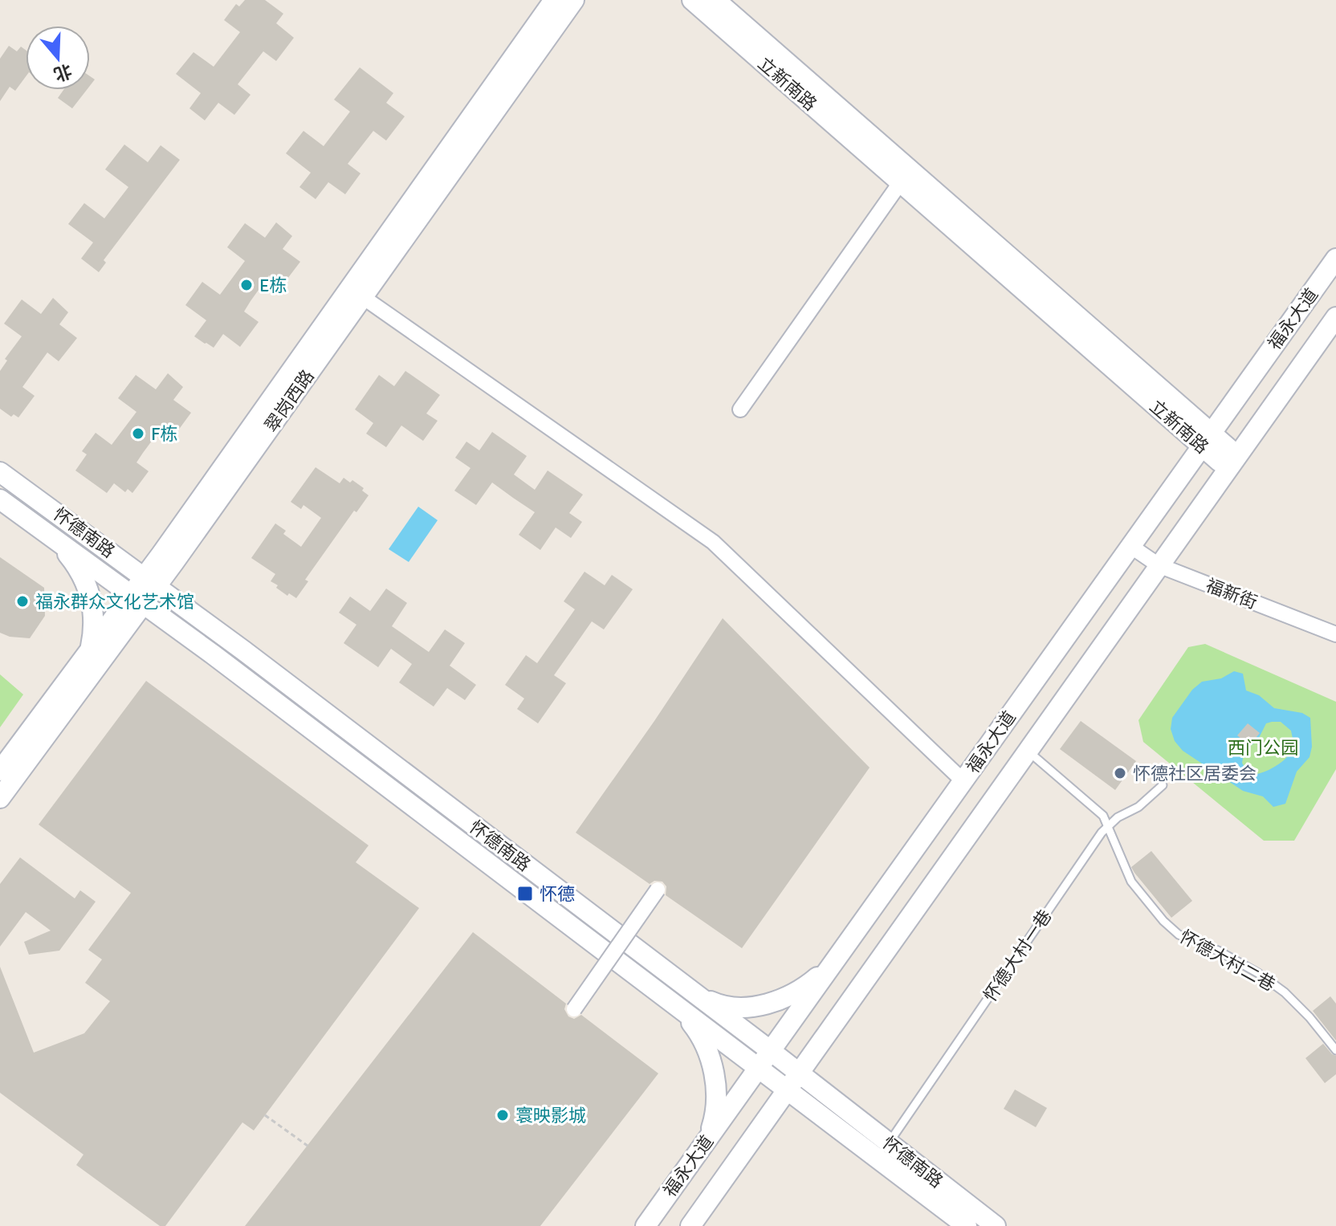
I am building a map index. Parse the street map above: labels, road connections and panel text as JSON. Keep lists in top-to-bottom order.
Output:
{
  "streets": {
    "main road": [
      "立新南路",
      "福永大道",
      "翠岗西路",
      "怀德南路"
    ],
    "street": ["福新街"],
    "lane": ["怀德大村一巷", "怀德大村二巷"]
  },
  "crossings": [
    ["立新南路", "福永大道"],
    ["福永大道", "怀德南路"],
    ["福永大道", "福新街"],
    ["福永大道", "怀德大村二巷"],
    ["翠岗西路", "怀德南路"],
    ["怀德南路", "怀德大村一巷"],
    ["怀德大村一巷", "怀德大村二巷"]
  ],
  "parks": ["西门公园"],
  "places": {
    "other": [
      "E栋",
      "F栋",
      "福永群众文化艺术馆",
      "怀德社区居委会",
      "寰映影城"
    ],
    "transit": ["怀德"]
  },
  "north": "bottom"
}
